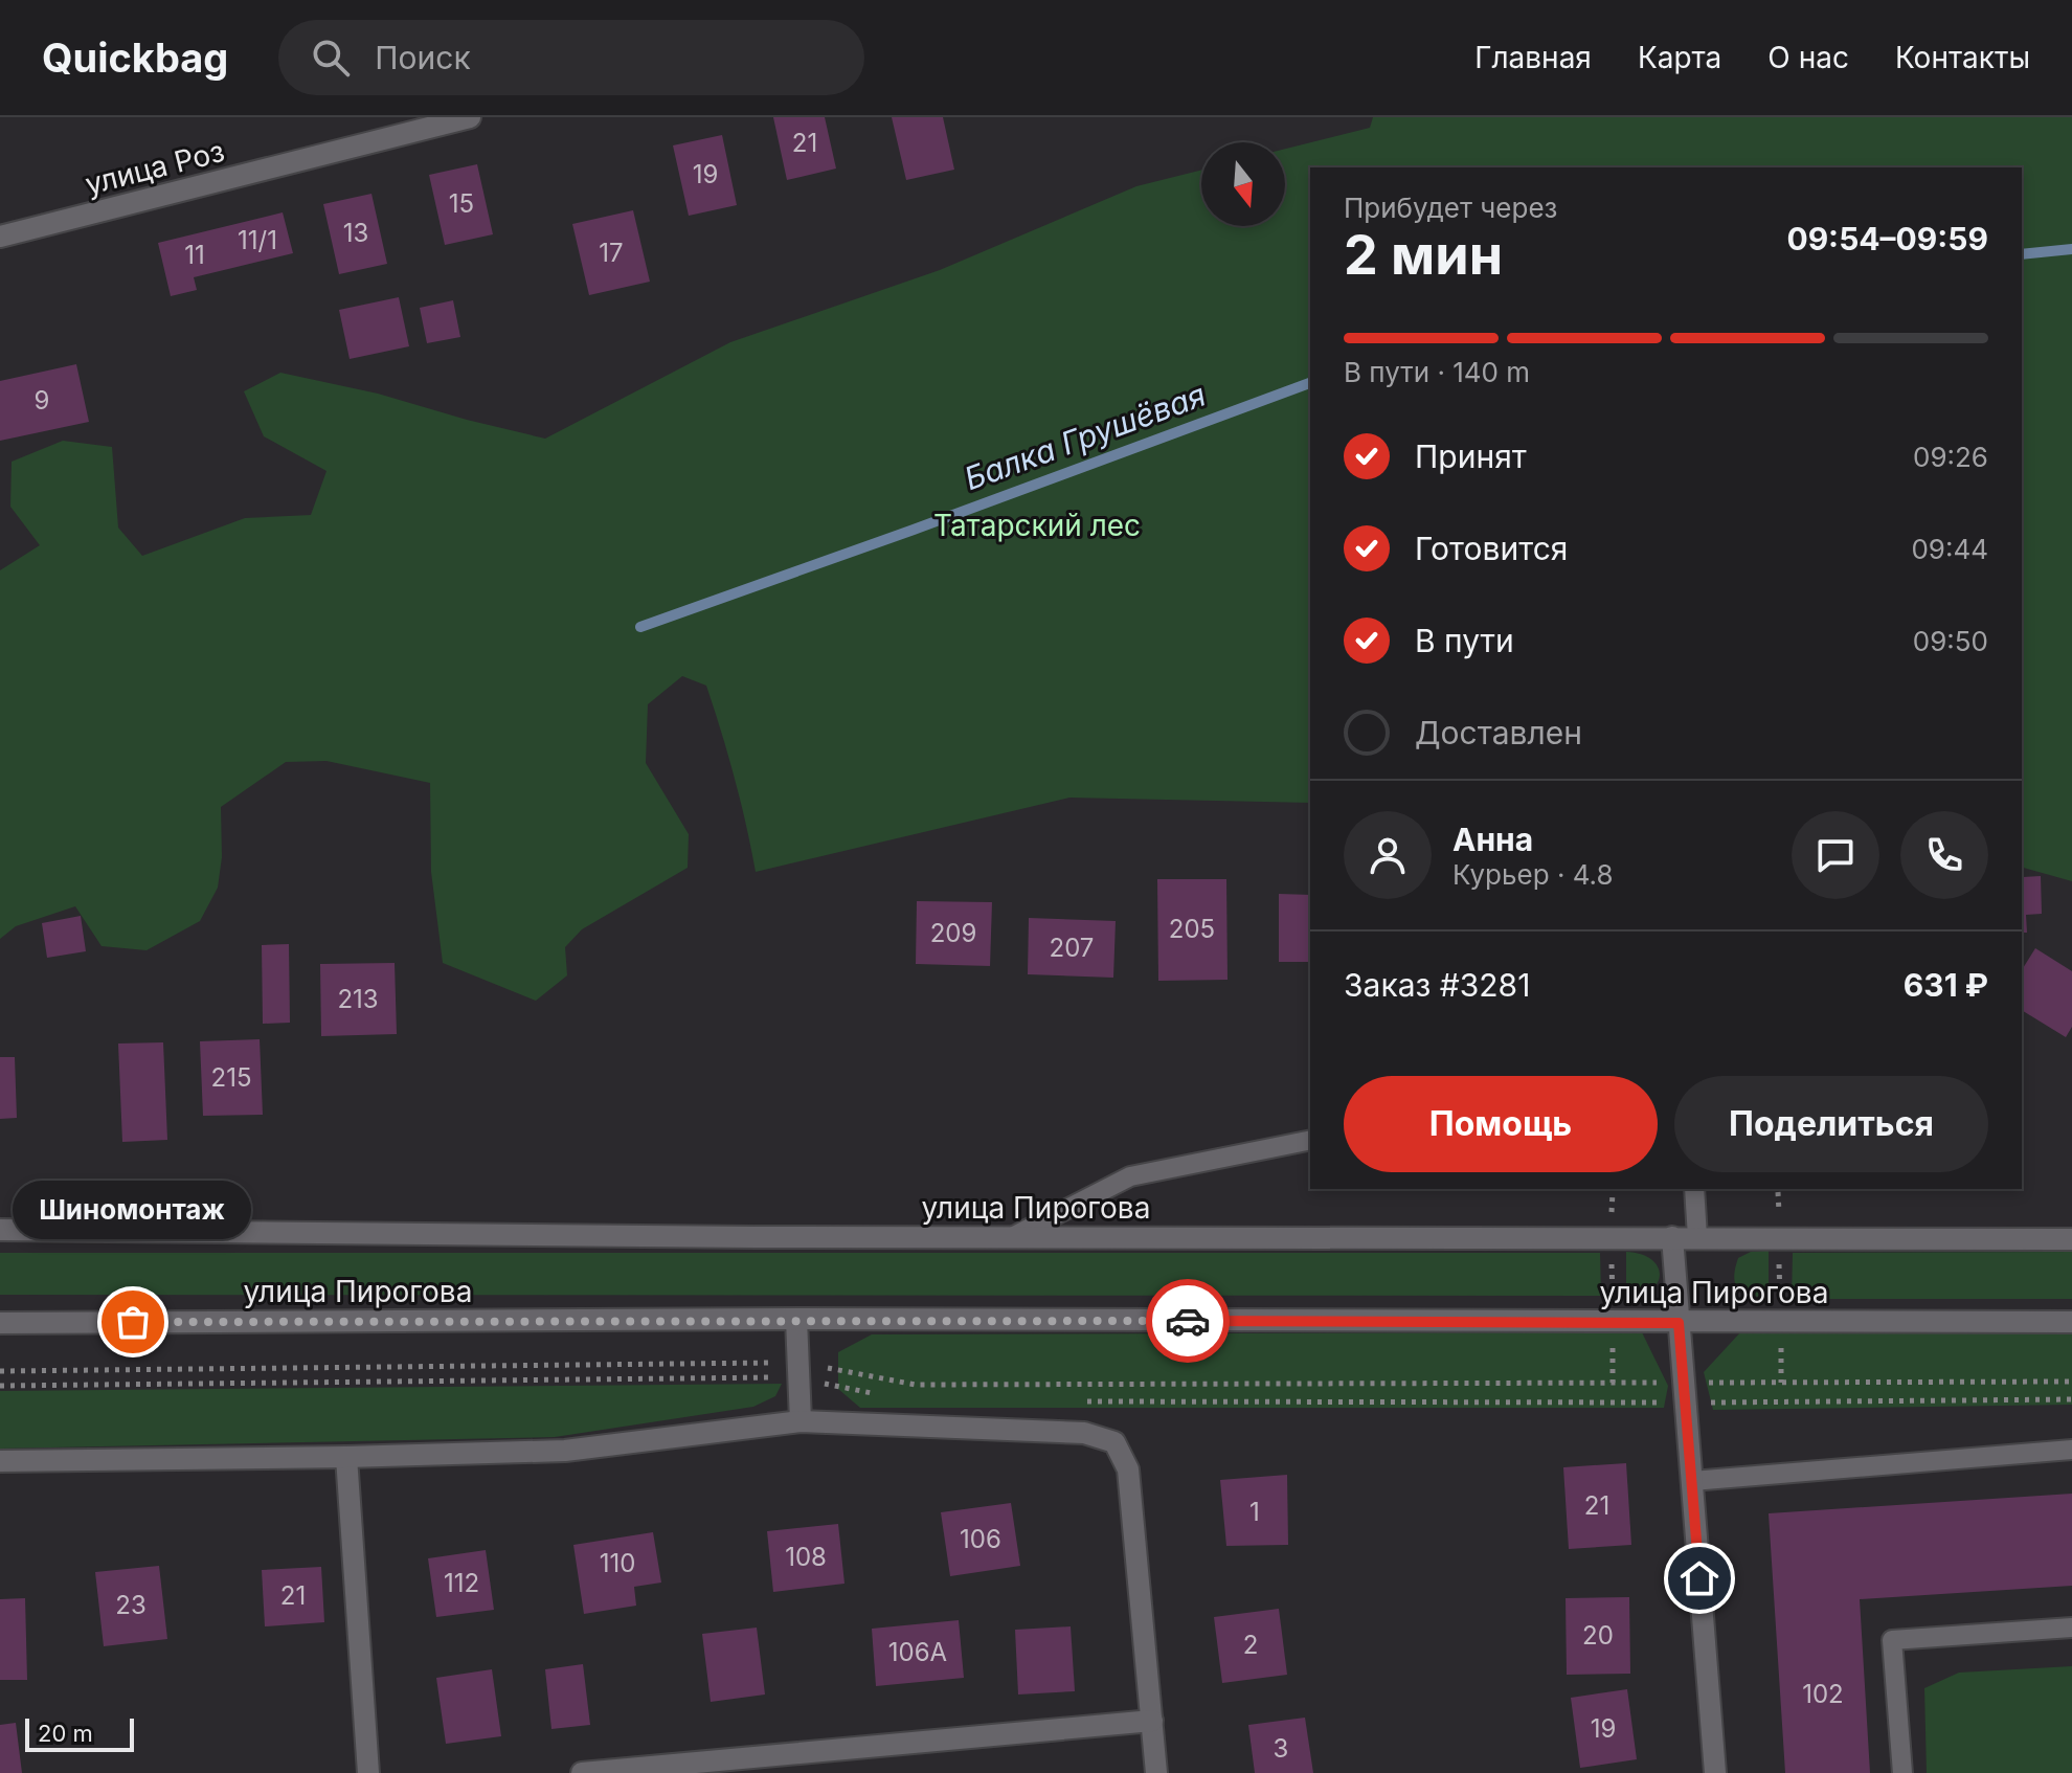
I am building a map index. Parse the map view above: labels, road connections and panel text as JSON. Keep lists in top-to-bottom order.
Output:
{
  "streets": {
    "main road": ["улица Роз", "улица Пирогова"]
  },
  "water": ["Балка Грушёвая"],
  "parks": ["Татарский лес"],
  "places": ["Шиномонтаж"],
  "house_numbers": [
    "21",
    "19",
    "15",
    "13",
    "11/1",
    "17",
    "11",
    "9",
    "205",
    "209",
    "207",
    "213",
    "215",
    "21",
    "1",
    "106",
    "108",
    "110",
    "112",
    "21",
    "23",
    "20",
    "2",
    "106А",
    "102",
    "19",
    "3"
  ],
  "scale_bar": "20 m",
  "north": "bottom",
  "page": {
    "header": "Quickbag",
    "search": "Поиск",
    "nav": [
      "Главная",
      "Карта",
      "О нас",
      "Контакты"
    ],
    "heading": ["2 мин", "Прибудет через", "09:54–09:59"],
    "panel": [
      "Анна",
      "Курьер · 4.8",
      "Заказ #3281",
      "631 ₽"
    ],
    "bar": "В пути · 140 m",
    "list": [
      ["Принят", "09:26"],
      ["Готовится", "09:44"],
      ["В пути", "09:50"],
      "Доставлен"
    ],
    "buttons": ["Помощь", "Поделиться"],
    "bubble": "Шиномонтаж",
    "scale": "20 m"
  }
}
